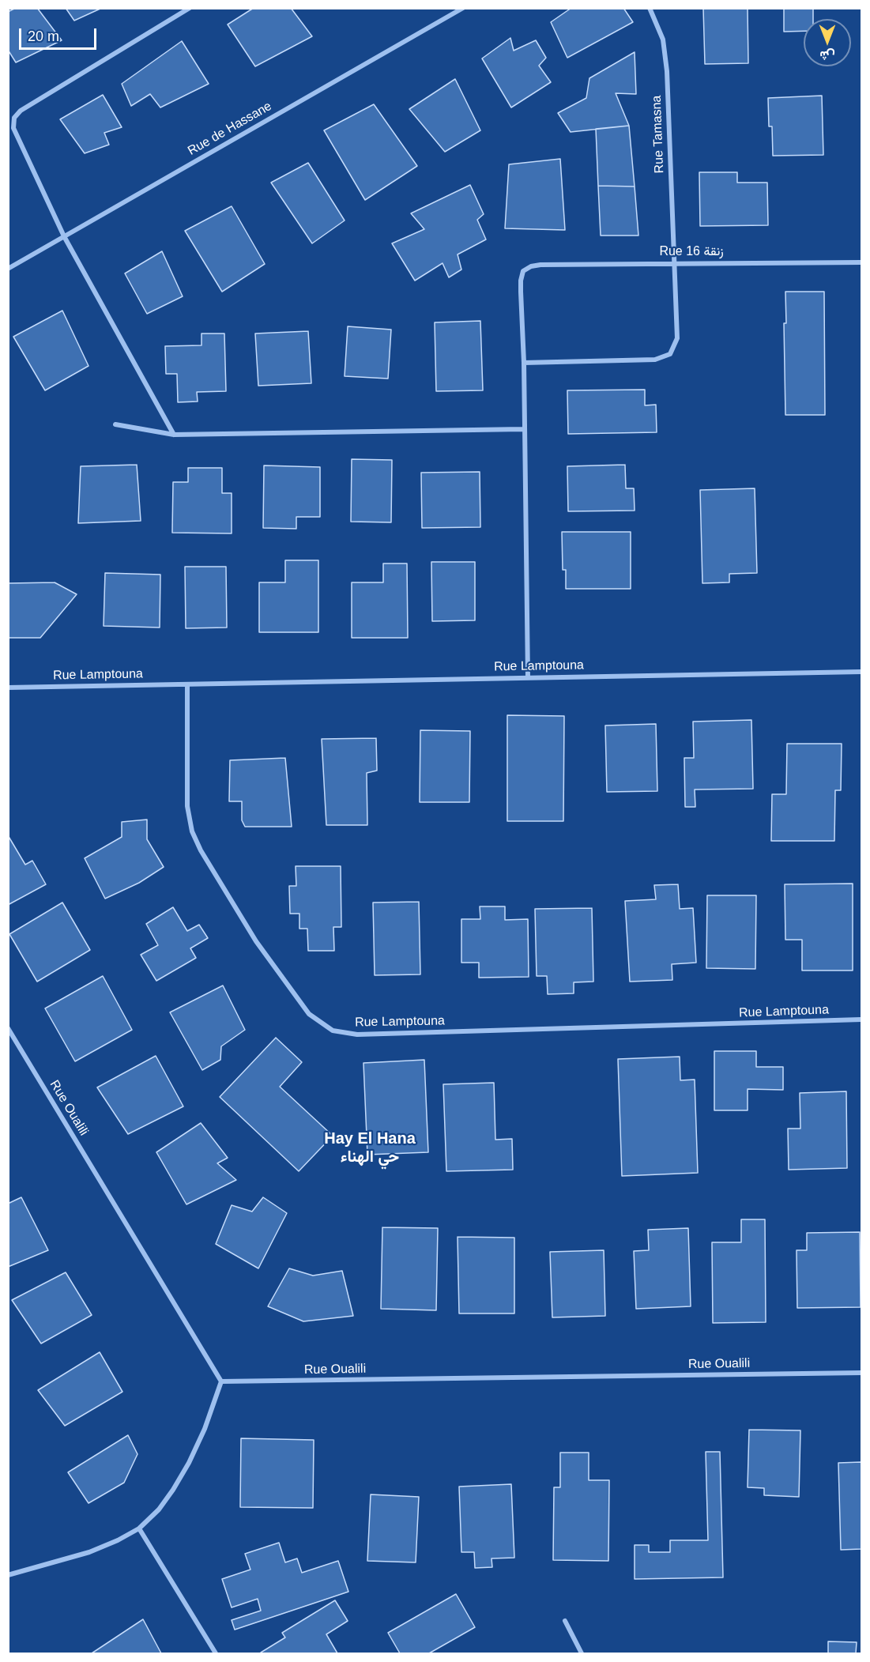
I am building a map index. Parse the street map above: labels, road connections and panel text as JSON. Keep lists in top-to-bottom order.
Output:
{
  "streets": {
    "street": [
      "Rue de Hassane",
      "Rue Tamasna",
      "Rue 16 زنقة",
      "Rue Lamptouna",
      "Rue Oualili"
    ]
  },
  "crossings": [
    ["Rue Tamasna", "Rue 16 زنقة"]
  ],
  "districts": ["Hay El Hana حي الهناء"],
  "scale_bar": "20 m",
  "north": "bottom"
}
